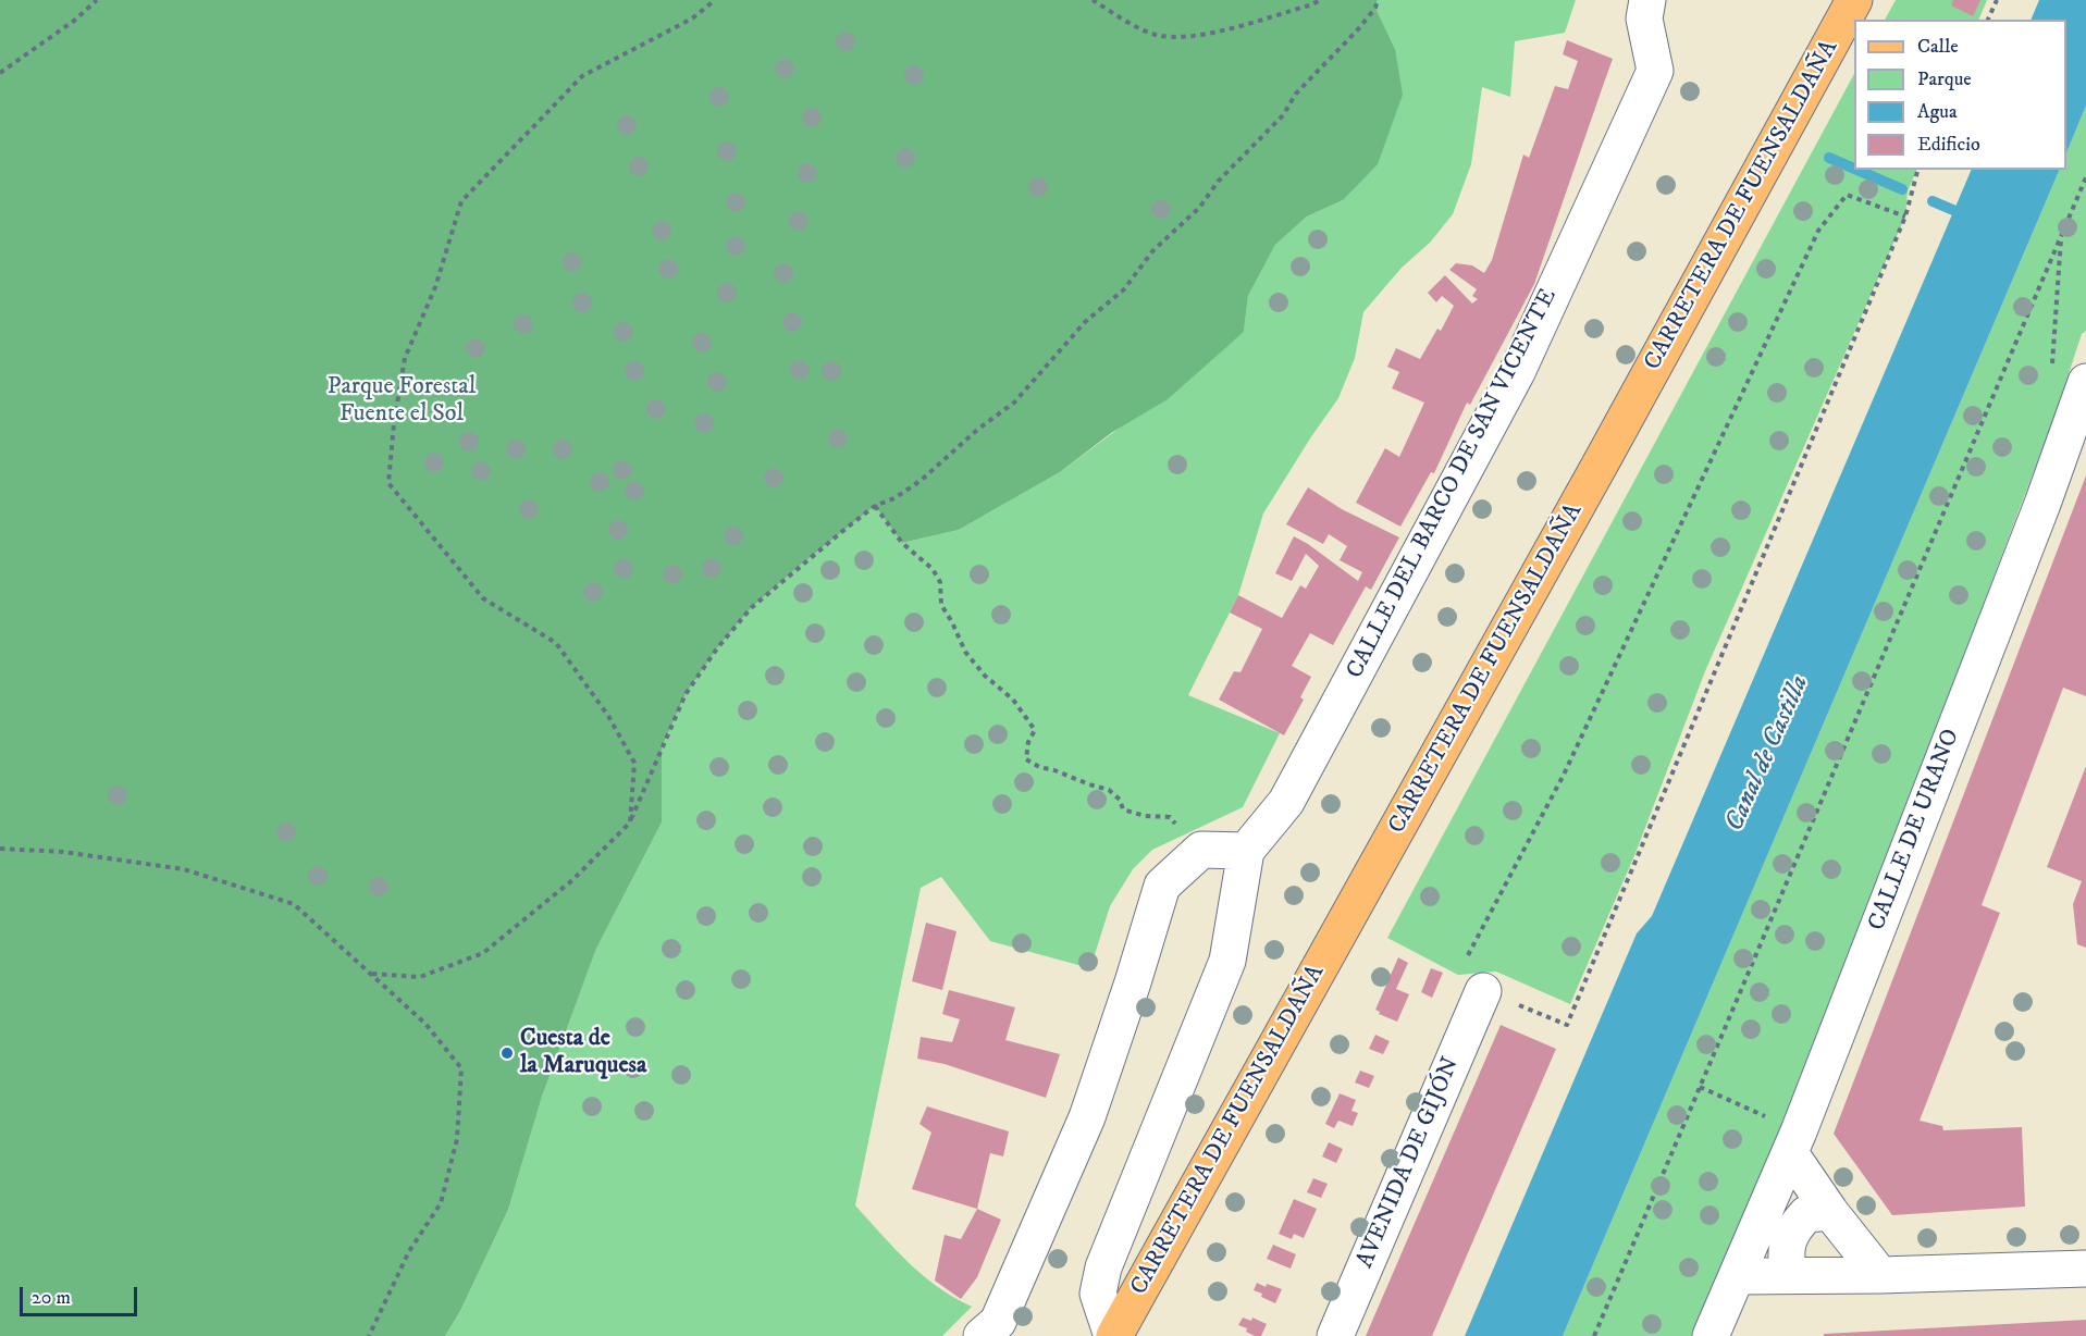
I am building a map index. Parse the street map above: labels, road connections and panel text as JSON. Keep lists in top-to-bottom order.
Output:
{
  "streets": {
    "main road": ["CARRETERA DE FUENSALDAÑA"],
    "street": ["CALLE DEL BARCO DE SAN VICENTE", "CALLE DE URANO", "AVENIDA DE GIJÓN"]
  },
  "crossings": [
    ["CARRETERA DE FUENSALDAÑA", "CALLE DEL BARCO DE SAN VICENTE"]
  ],
  "water": ["Canal de Castilla"],
  "parks": ["Parque Forestal Fuente el Sol"],
  "places": ["Cuesta de la Maruquesa"],
  "legend": [
    "Calle",
    "Parque",
    "Agua",
    "Edificio"
  ],
  "scale_bar": "20 m"
}
